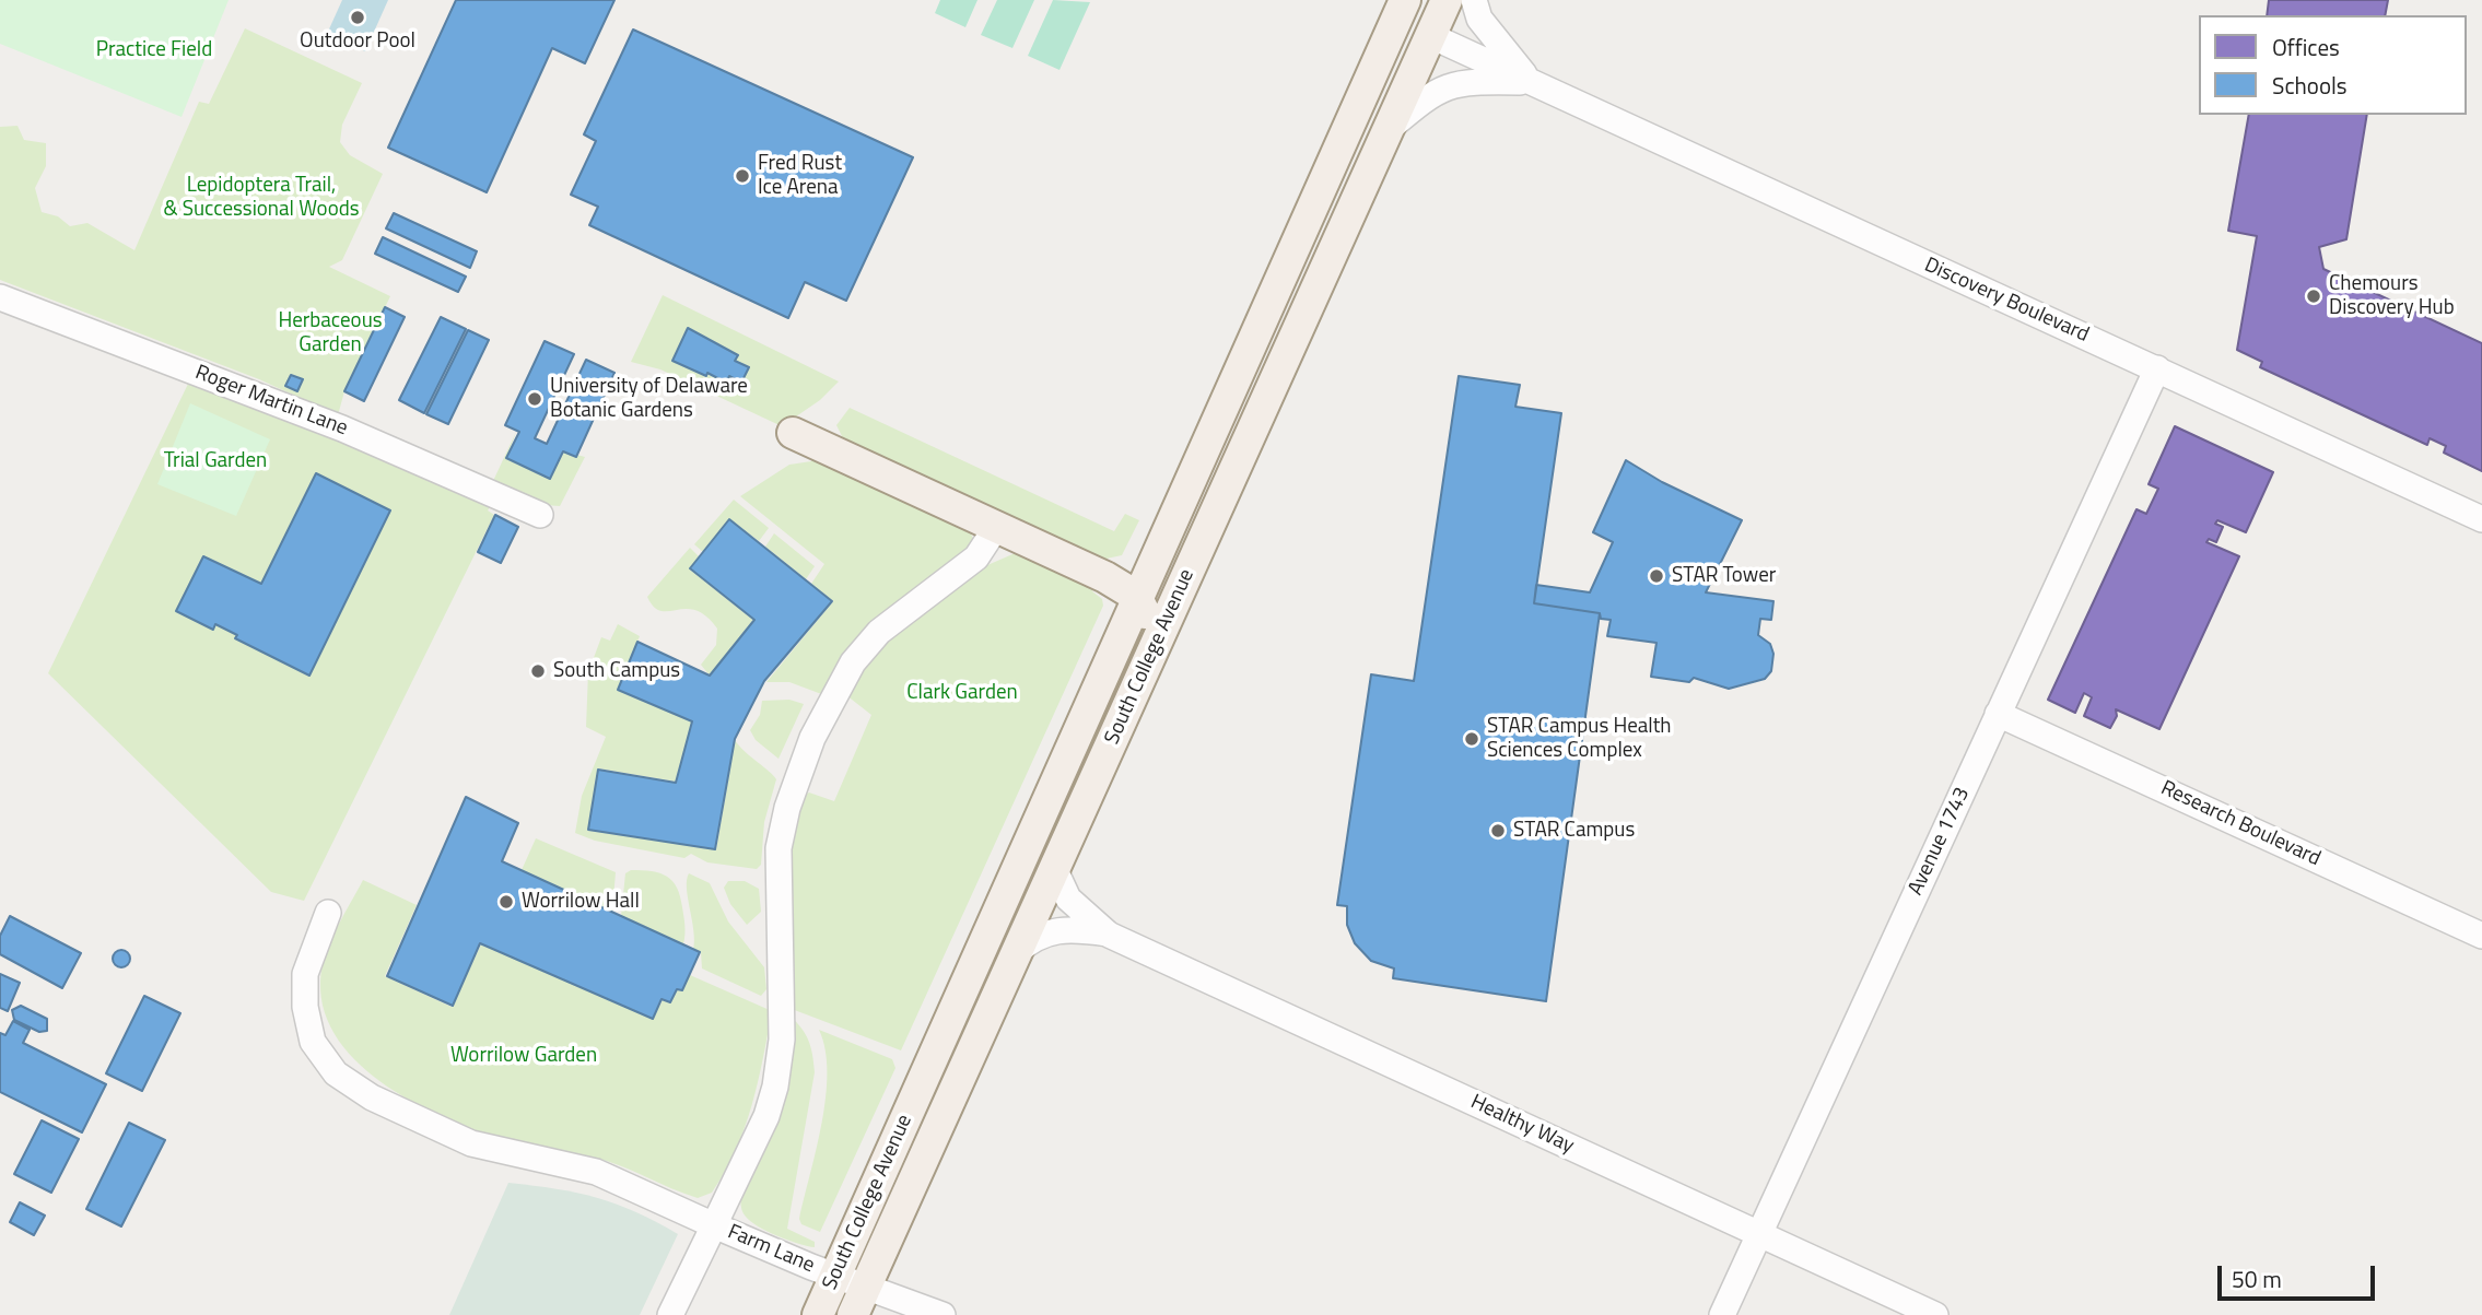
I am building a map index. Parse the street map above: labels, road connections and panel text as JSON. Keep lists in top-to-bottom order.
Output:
{
  "streets": {
    "main road": ["South College Avenue"],
    "street": [
      "Discovery Boulevard",
      "Roger Martin Lane",
      "Research Boulevard",
      "Avenue 1743",
      "Healthy Way",
      "Farm Lane"
    ]
  },
  "crossings": [
    ["Discovery Boulevard", "South College Avenue"],
    ["Discovery Boulevard", "Avenue 1743"],
    ["South College Avenue", "Healthy Way"],
    ["South College Avenue", "Farm Lane"],
    ["Research Boulevard", "Avenue 1743"],
    ["Avenue 1743", "Healthy Way"]
  ],
  "parks": [
    "Practice Field",
    "Lepidoptera Trail, & Successional Woods",
    "Herbaceous Garden",
    "Trial Garden",
    "Clark Garden",
    "Worrilow Garden"
  ],
  "places": [
    "Outdoor Pool",
    "Fred Rust Ice Arena",
    "Chemours Discovery Hub",
    "University of Delaware Botanic Gardens",
    "STAR Tower",
    "South Campus",
    "STAR Campus Health Sciences Complex",
    "STAR Campus",
    "Worrilow Hall"
  ],
  "legend": ["Offices", "Schools"],
  "scale_bar": "50 m"
}
